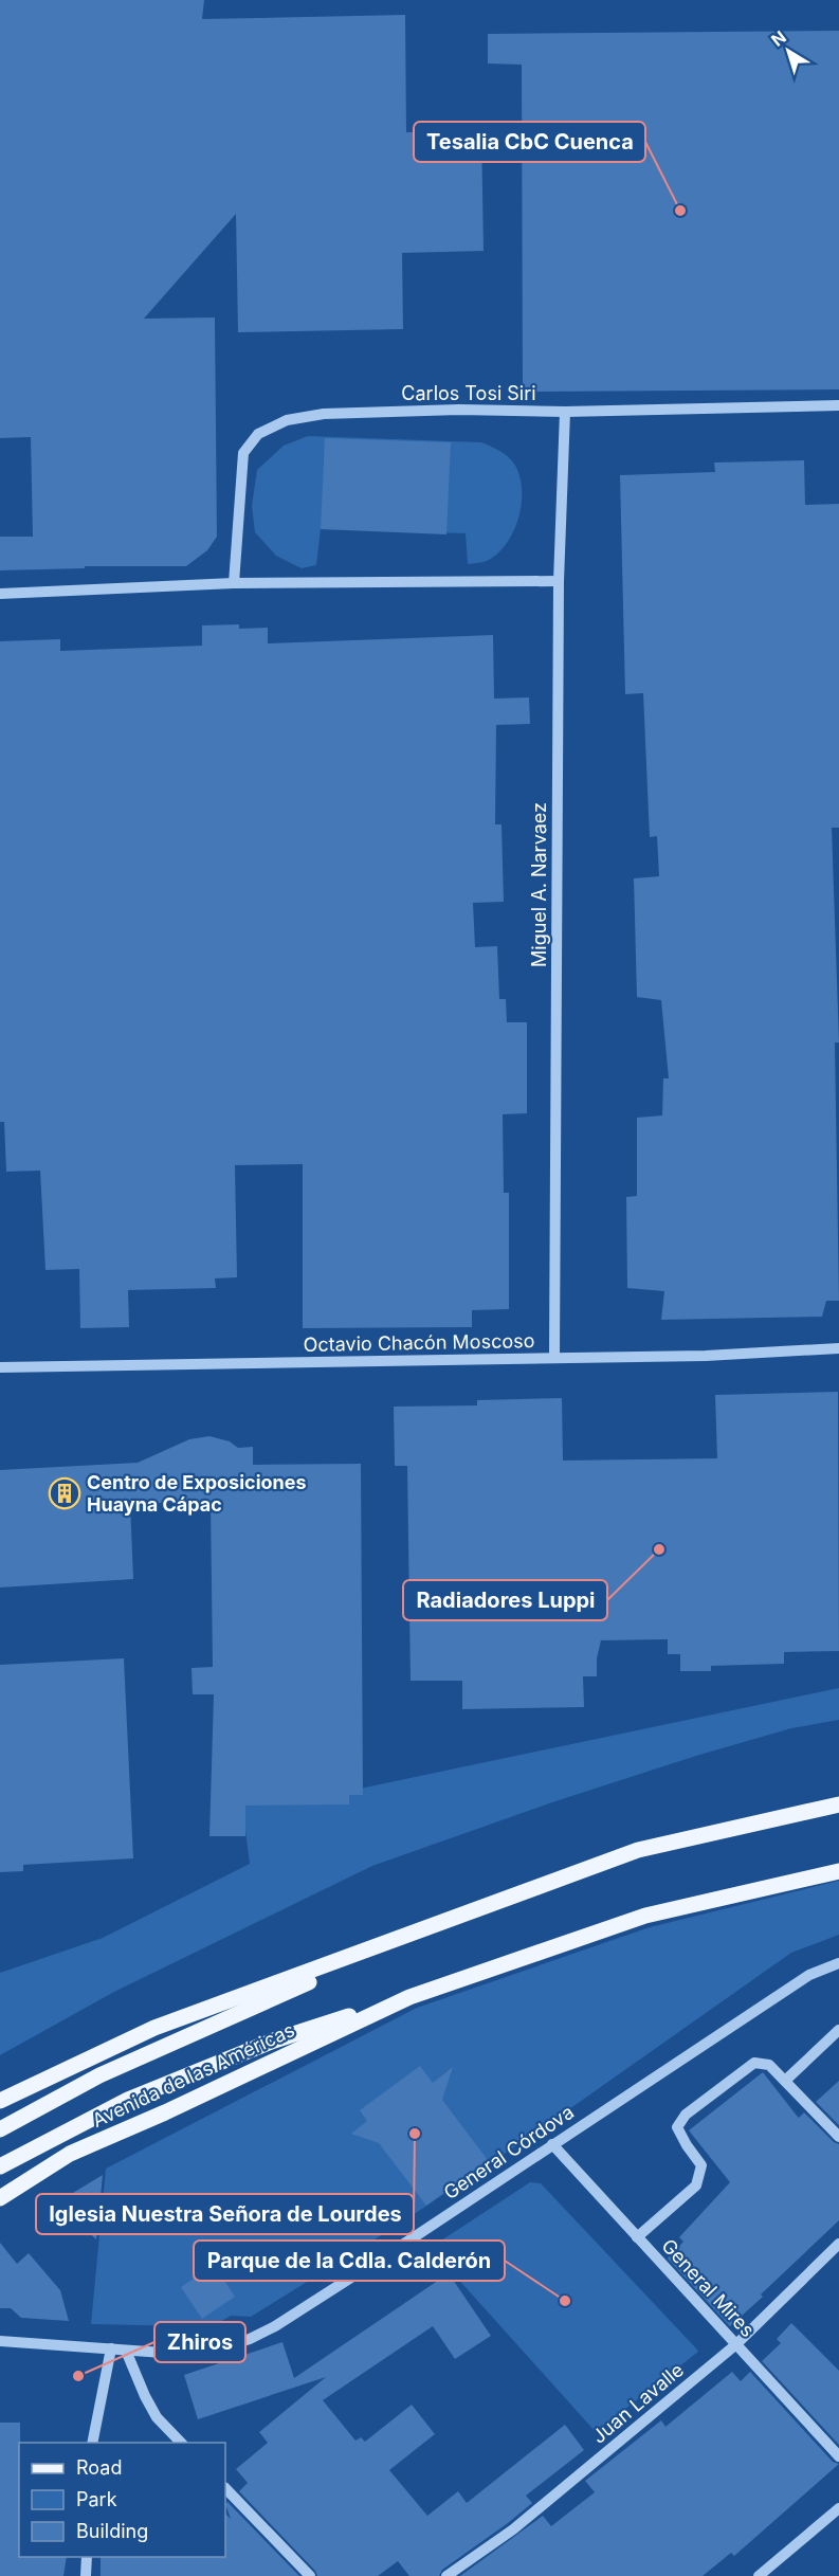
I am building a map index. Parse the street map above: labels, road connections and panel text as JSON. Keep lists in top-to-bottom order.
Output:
{
  "streets": {
    "main road": ["Avenida de las Américas"],
    "street": [
      "Carlos Tosi Siri",
      "Miguel A. Narvaez",
      "Octavio Chacón Moscoso",
      "General Córdova",
      "General Mires",
      "Juan Lavalle"
    ]
  },
  "crossings": [
    ["Carlos Tosi Siri", "Miguel A. Narvaez"],
    ["Miguel A. Narvaez", "Octavio Chacón Moscoso"],
    ["General Córdova", "General Mires"],
    ["General Mires", "Juan Lavalle"]
  ],
  "places": {
    "other": [
      "Tesalia CbC Cuenca",
      "Radiadores Luppi",
      "Iglesia Nuestra Señora de Lourdes",
      "Parque de la Cdla. Calderón",
      "Zhiros"
    ],
    "building": ["Centro de Exposiciones Huayna Cápac"]
  },
  "legend": ["Road", "Park", "Building"],
  "north": "top left"
}
